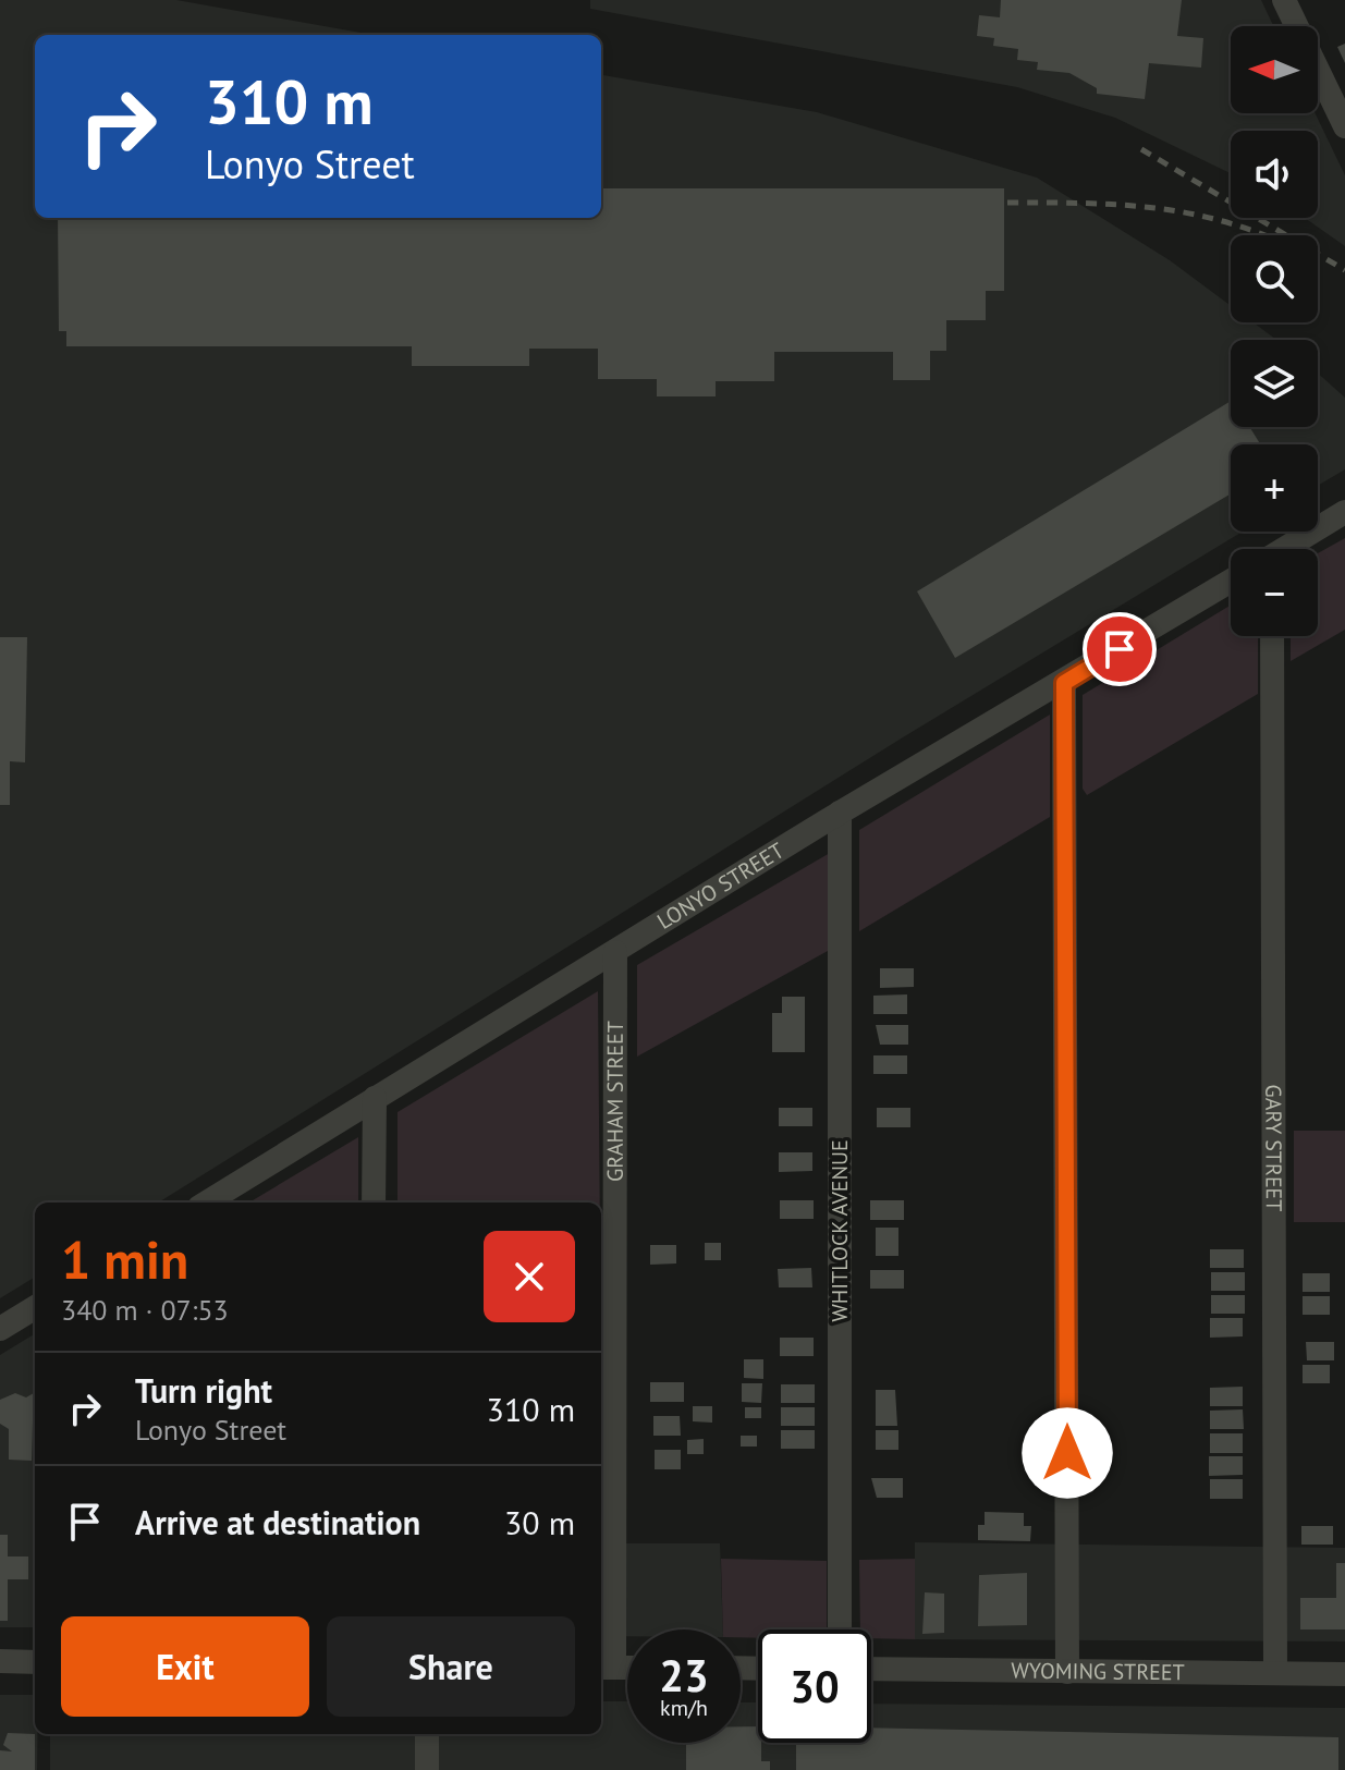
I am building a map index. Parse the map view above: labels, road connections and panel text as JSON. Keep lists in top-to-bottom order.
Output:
{
  "streets": {
    "street": [
      "LONYO STREET",
      "GRAHAM STREET",
      "GARY STREET",
      "WHITLOCK AVENUE",
      "WYOMING STREET"
    ]
  },
  "crossings": [
    ["LONYO STREET", "GRAHAM STREET"],
    ["LONYO STREET", "WHITLOCK AVENUE"],
    ["GARY STREET", "WYOMING STREET"]
  ],
  "north": "left",
  "page": {
    "map_buttons": ["+", "−"],
    "turn": ["310 m", "Lonyo Street"],
    "heading": ["1 min", "340 m · 07:53"],
    "list": [
      {
        "name": "Turn right",
        "note": "Lonyo Street",
        "value": "310 m"
      },
      {
        "name": "Arrive at destination",
        "value": "30 m"
      }
    ],
    "buttons": ["Exit", "Share"],
    "speed": "23 km/h",
    "limit": "30"
  }
}
